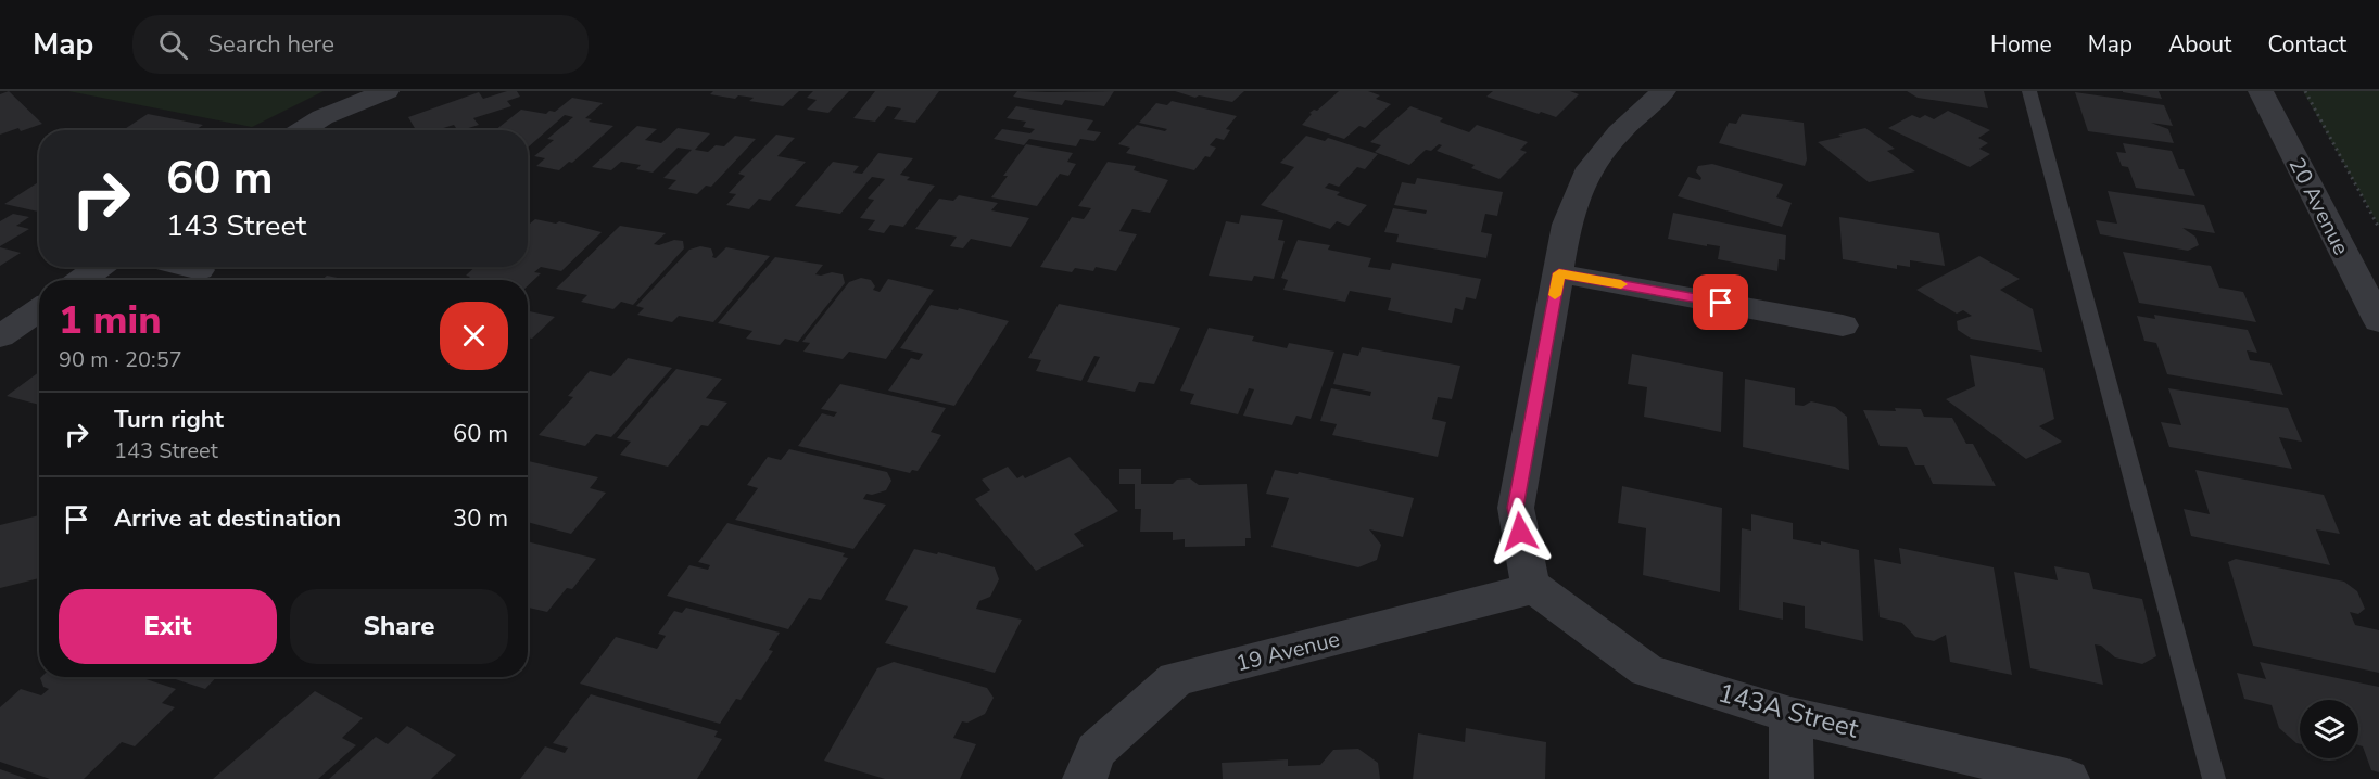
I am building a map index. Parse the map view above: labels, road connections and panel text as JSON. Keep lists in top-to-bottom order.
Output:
{
  "streets": {
    "street": ["20 Avenue", "19 Avenue", "143A Street"]
  },
  "crossings": [
    ["19 Avenue", "143A Street"]
  ],
  "page": {
    "header": "Map",
    "search": "Search here",
    "nav": [
      "Home",
      "Map",
      "About",
      "Contact"
    ],
    "turn": ["60 m", "143 Street"],
    "heading": ["1 min", "90 m · 20:57"],
    "list": [
      {
        "name": "Turn right",
        "note": "143 Street",
        "value": "60 m"
      },
      {
        "name": "Arrive at destination",
        "value": "30 m"
      }
    ],
    "buttons": ["Exit", "Share"]
  }
}
